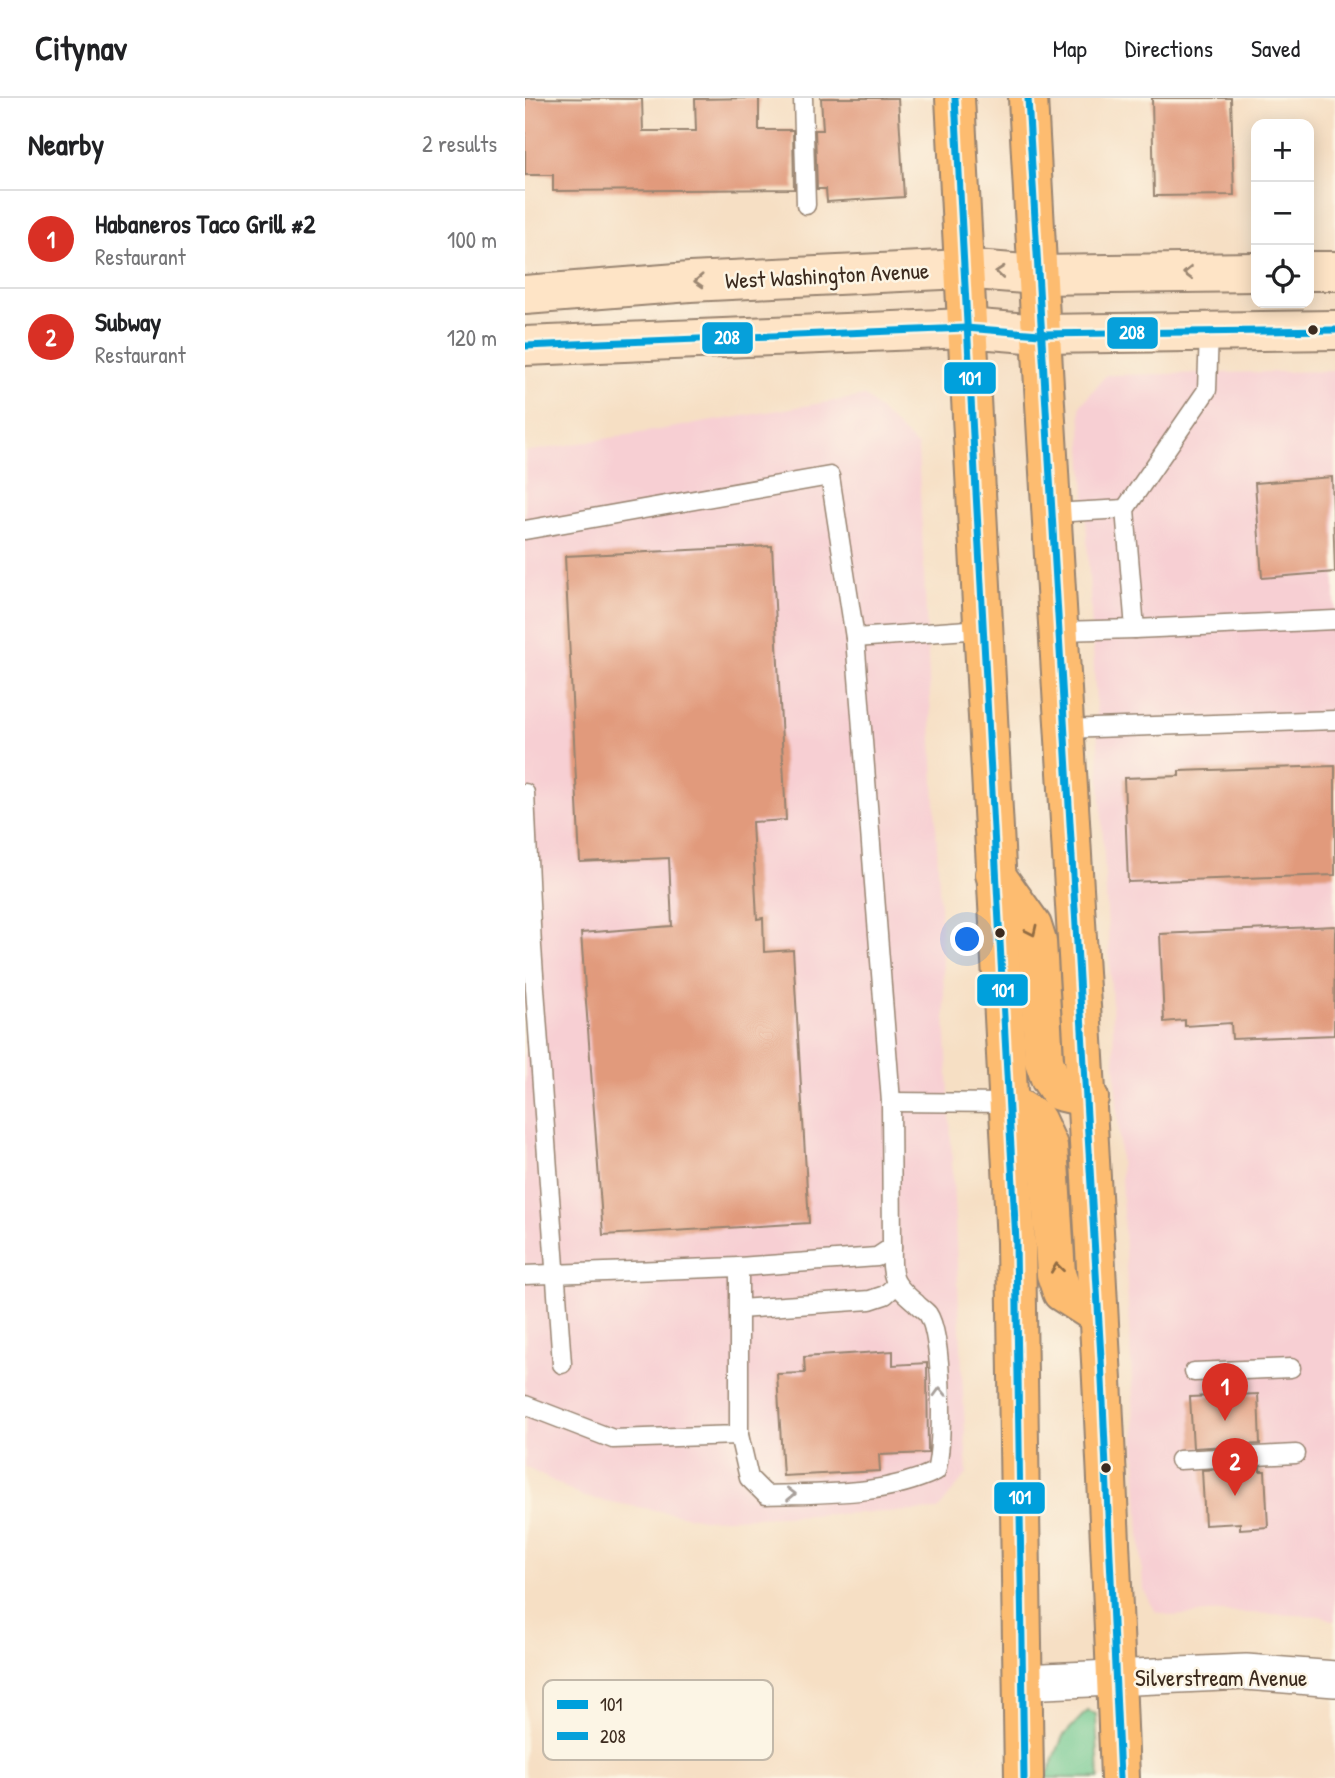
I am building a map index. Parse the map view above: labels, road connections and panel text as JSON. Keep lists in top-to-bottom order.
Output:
{
  "streets": {
    "main road": ["West Washington Avenue"],
    "street": ["Silverstream Avenue"]
  },
  "lines": ["transit line 101", "transit line 208"],
  "legend": ["101", "208"],
  "page": {
    "header": "Citynav",
    "nav": ["Map", "Directions", "Saved"],
    "heading": ["Nearby", "2 results"],
    "map_buttons": ["+", "−"],
    "list": [
      {
        "mark": "1",
        "name": "Habaneros Taco Grill #2",
        "note": "Restaurant",
        "value": "100 m"
      },
      {
        "mark": "2",
        "name": "Subway",
        "note": "Restaurant",
        "value": "120 m"
      }
    ],
    "pins": ["1", "2"]
  }
}
